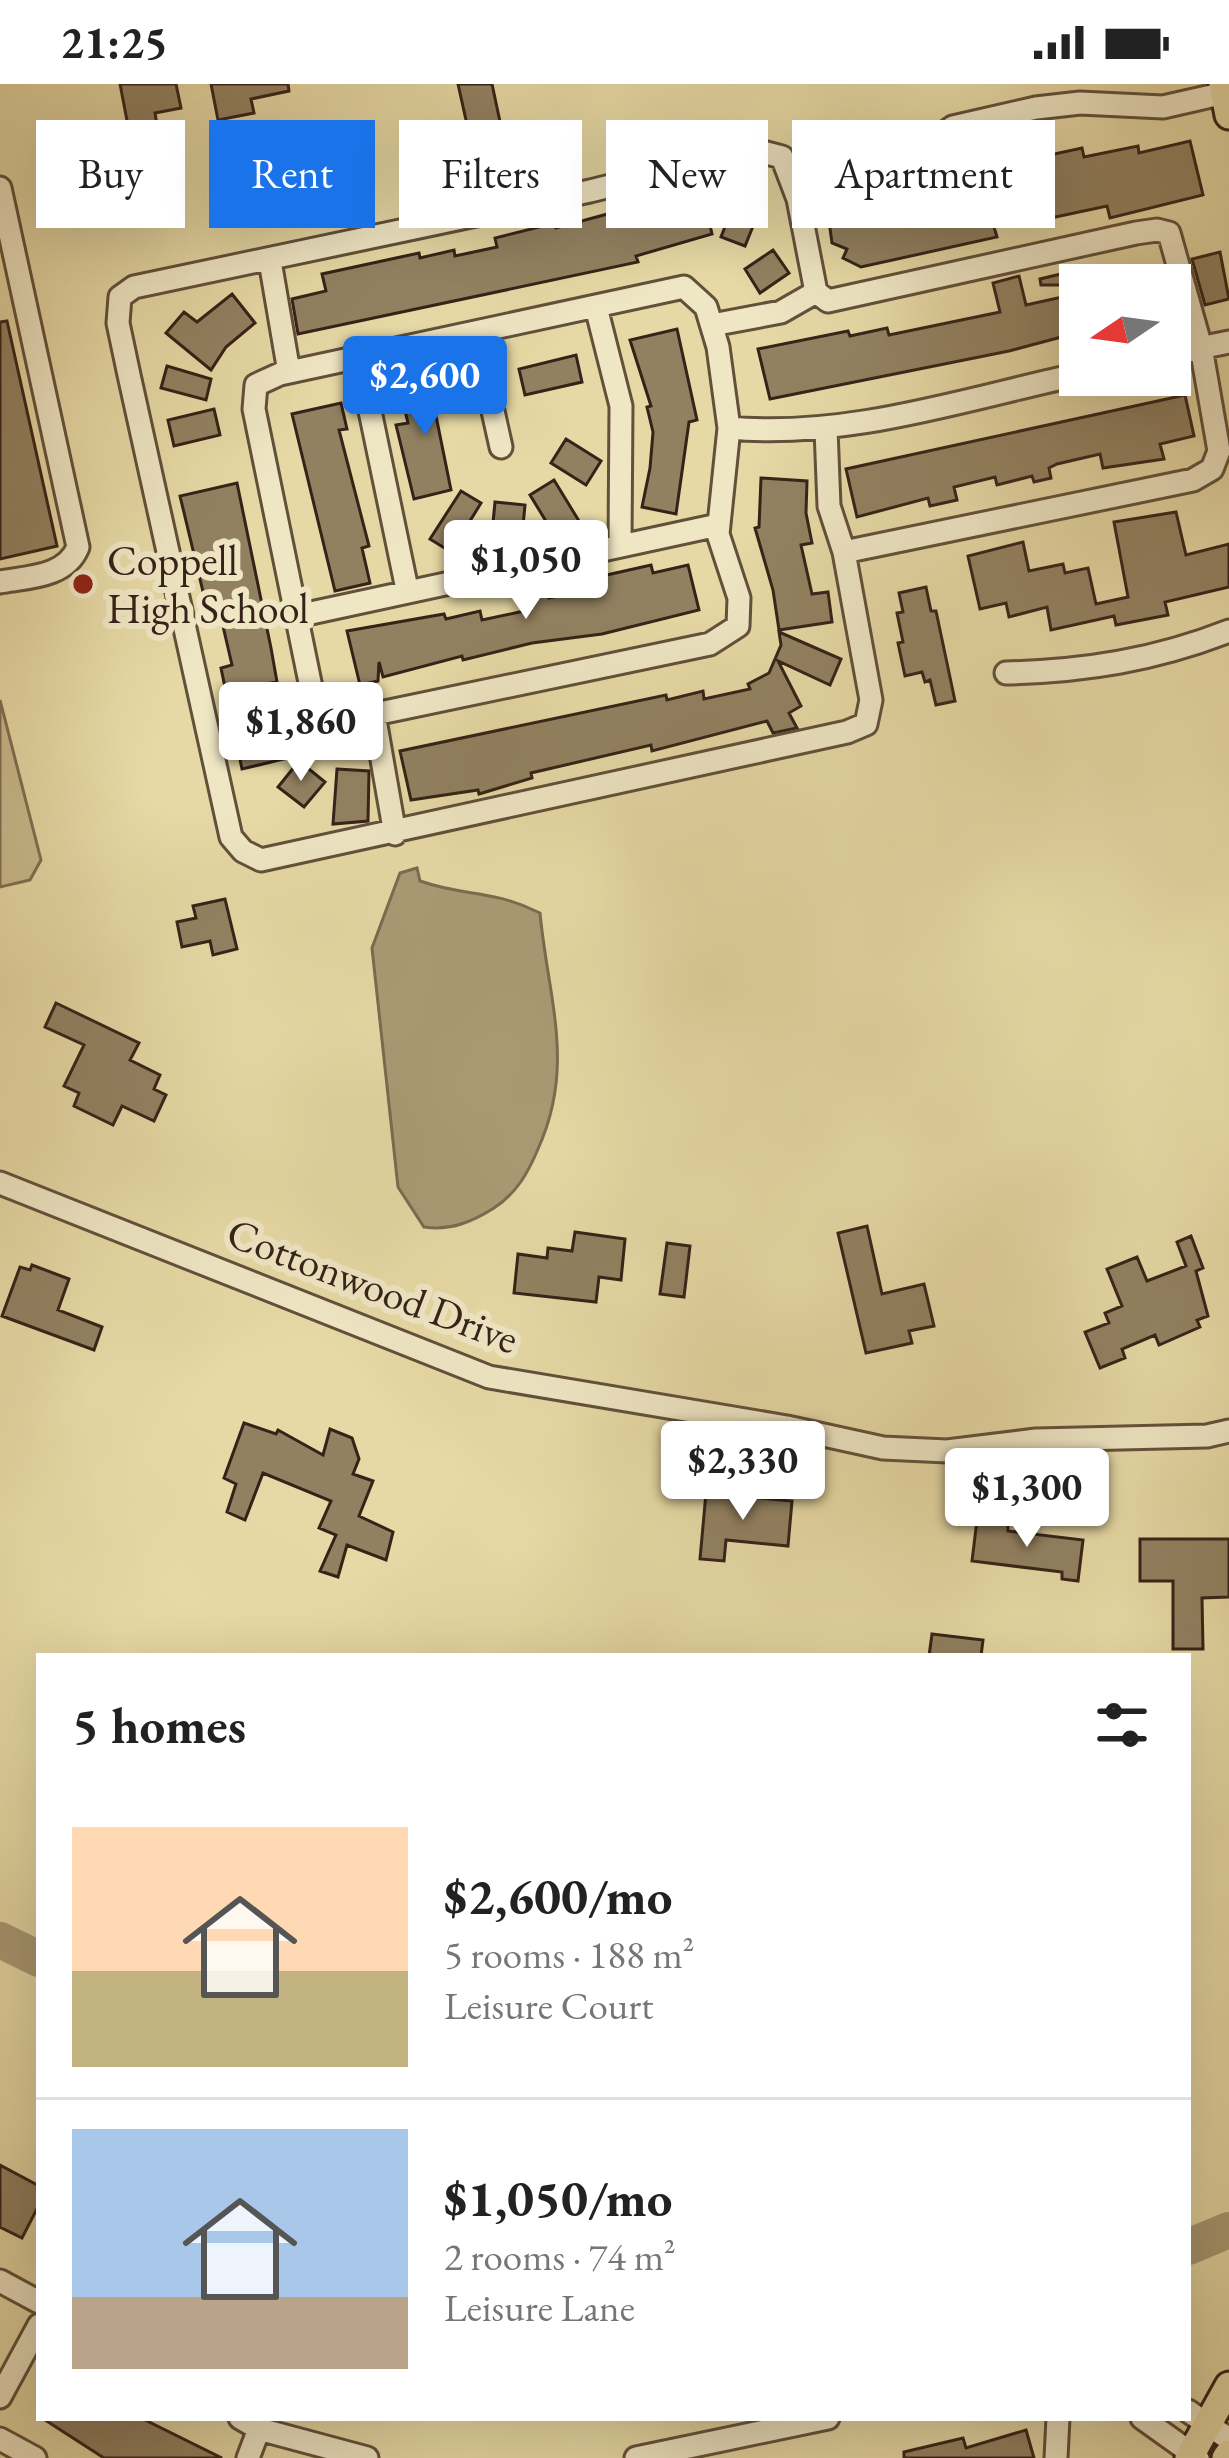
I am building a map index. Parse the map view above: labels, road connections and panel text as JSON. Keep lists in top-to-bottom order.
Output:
{
  "streets": {
    "street": ["Cottonwood Drive"]
  },
  "places": ["Coppell High School"],
  "north": "left",
  "page": {
    "status": "21:25",
    "chip": [
      "Buy",
      "Rent",
      "Filters",
      "New",
      "Apartment"
    ],
    "price": [
      "$2,600",
      "$1,050",
      "$1,860",
      "$2,330",
      "$1,300"
    ],
    "heading": "5 homes",
    "list": [
      {
        "name": "$2,600/mo",
        "note": "5 rooms · 188 m² · Leisure Court"
      },
      {
        "name": "$1,050/mo",
        "note": "2 rooms · 74 m² · Leisure Lane"
      }
    ]
  }
}
